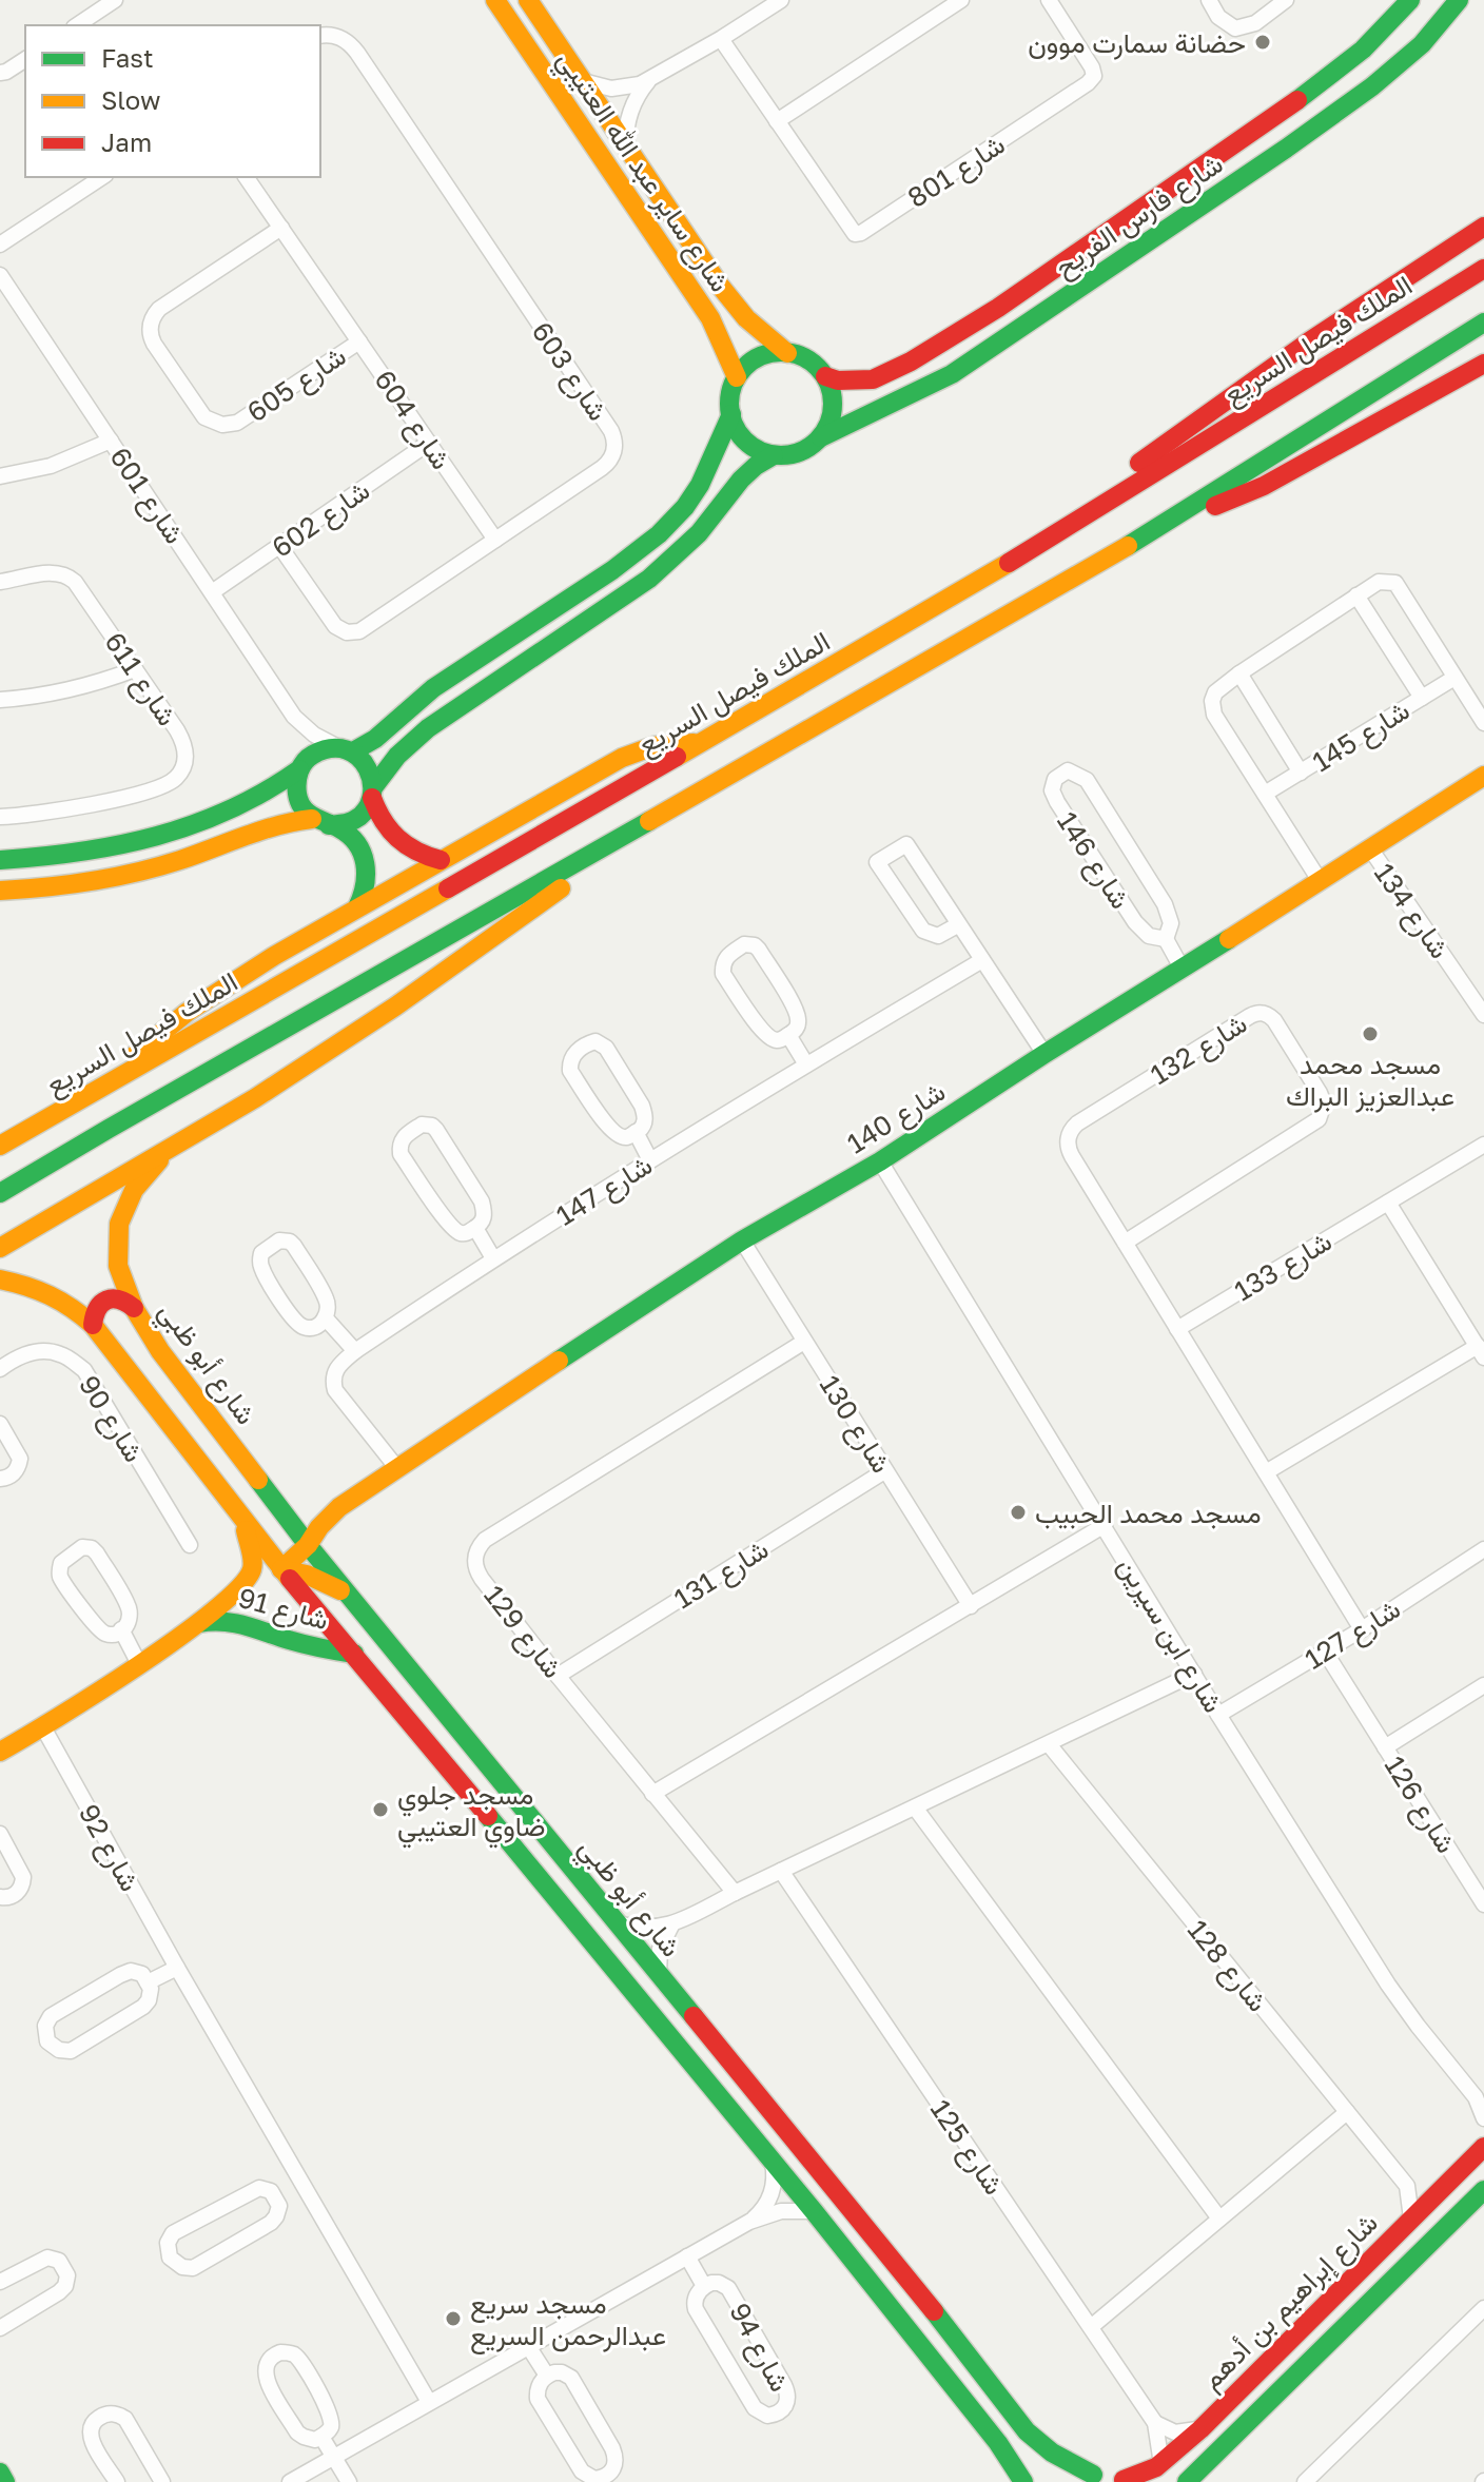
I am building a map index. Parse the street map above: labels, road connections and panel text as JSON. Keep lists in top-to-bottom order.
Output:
{
  "streets": {
    "main road": [
      "شارع ساير عبد الله العتيبي",
      "شارع فارس الفريح",
      "الملك فيصل السريع",
      "شارع 140",
      "شارع أبو ظبي",
      "شارع 91",
      "شارع إبراهيم بن أدهم"
    ],
    "street": [
      "شارع 801",
      "شارع 603",
      "شارع 605",
      "شارع 604",
      "شارع 601",
      "شارع 602",
      "شارع 611",
      "شارع 145",
      "شارع 146",
      "شارع 134",
      "شارع 132",
      "شارع 147",
      "شارع 133",
      "شارع 90",
      "شارع 130",
      "شارع 131",
      "شارع 129",
      "شارع 127",
      "شارع ابن سيرين",
      "شارع 126",
      "شارع 92",
      "شارع 128",
      "شارع 125",
      "شارع 94"
    ]
  },
  "crossings": [
    ["شارع ساير عبد الله العتيبي", "شارع فارس الفريح"],
    ["شارع 603", "شارع 604"],
    ["شارع 603", "شارع 602"],
    ["شارع 605", "شارع 604"],
    ["شارع 604", "شارع 602"],
    ["شارع 601", "شارع 602"],
    ["شارع 146", "شارع 140"],
    ["شارع 134", "شارع 140"],
    ["شارع 132", "شارع 133"],
    ["شارع 132", "شارع 127"],
    ["شارع 140", "شارع 147"],
    ["شارع 140", "شارع أبو ظبي"],
    ["شارع 140", "شارع 130"],
    ["شارع 140", "شارع ابن سيرين"],
    ["شارع أبو ظبي", "شارع 91"],
    ["شارع 130", "شارع 131"],
    ["شارع 130", "شارع 129"],
    ["شارع 131", "شارع 129"],
    ["شارع 91", "شارع 92"],
    ["شارع 127", "شارع ابن سيرين"],
    ["شارع 127", "شارع 126"],
    ["شارع 125", "شارع إبراهيم بن أدهم"]
  ],
  "places": [
    "حضانة سمارت موون",
    "مسجد محمد عبدالعزيز البراك",
    "مسجد محمد الحبيب",
    "مسجد جلوي ضاوي العتيبي",
    "مسجد سريع عبدالرحمن السريع"
  ],
  "legend": ["Fast", "Slow", "Jam"]
}
